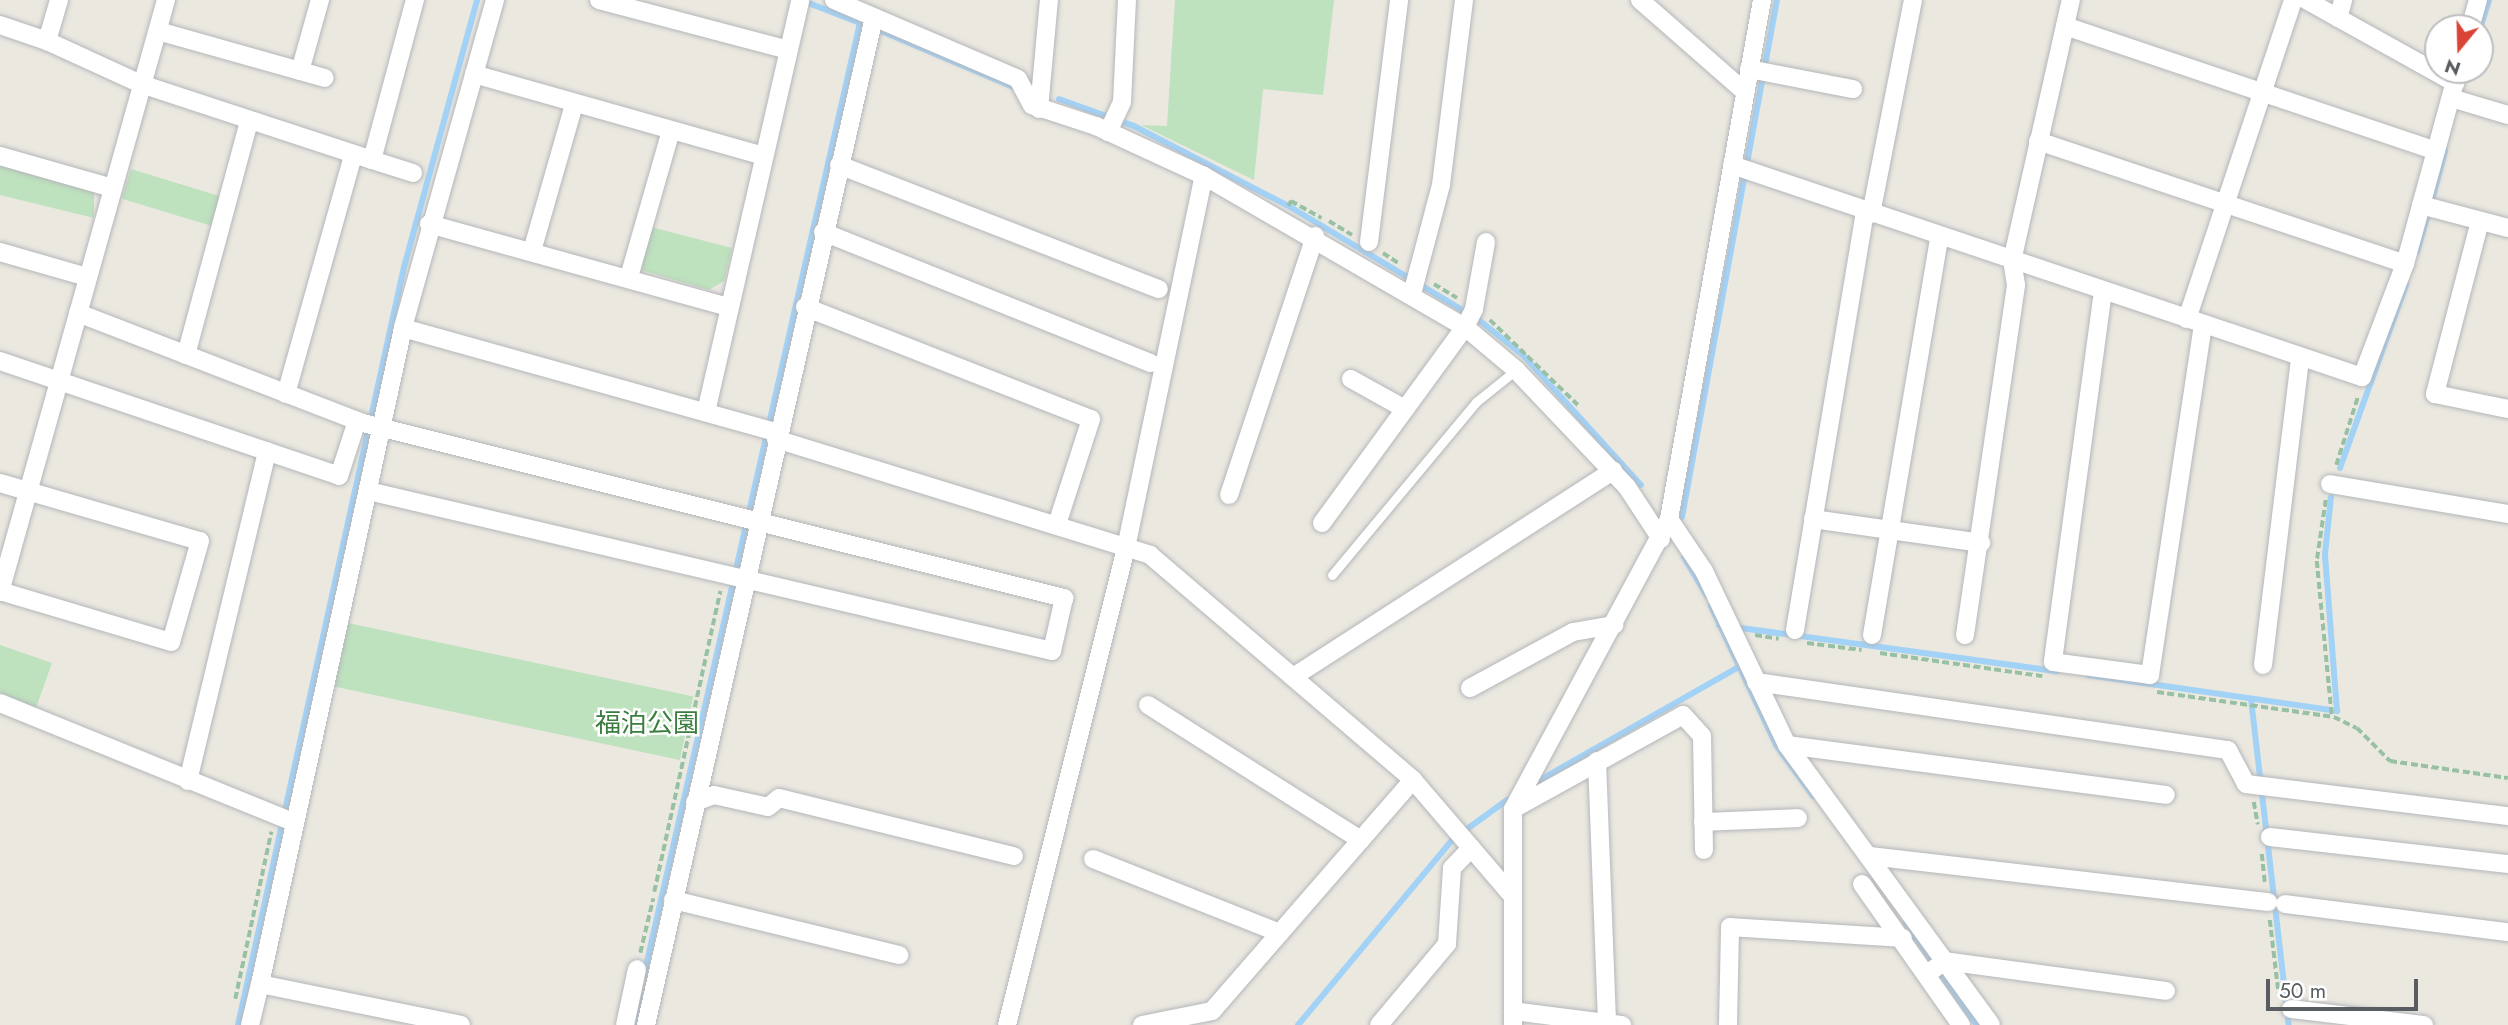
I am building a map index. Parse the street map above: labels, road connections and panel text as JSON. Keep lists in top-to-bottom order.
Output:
{
  "parks": ["福泊公園"],
  "scale_bar": "50 m",
  "north": "bottom"
}
